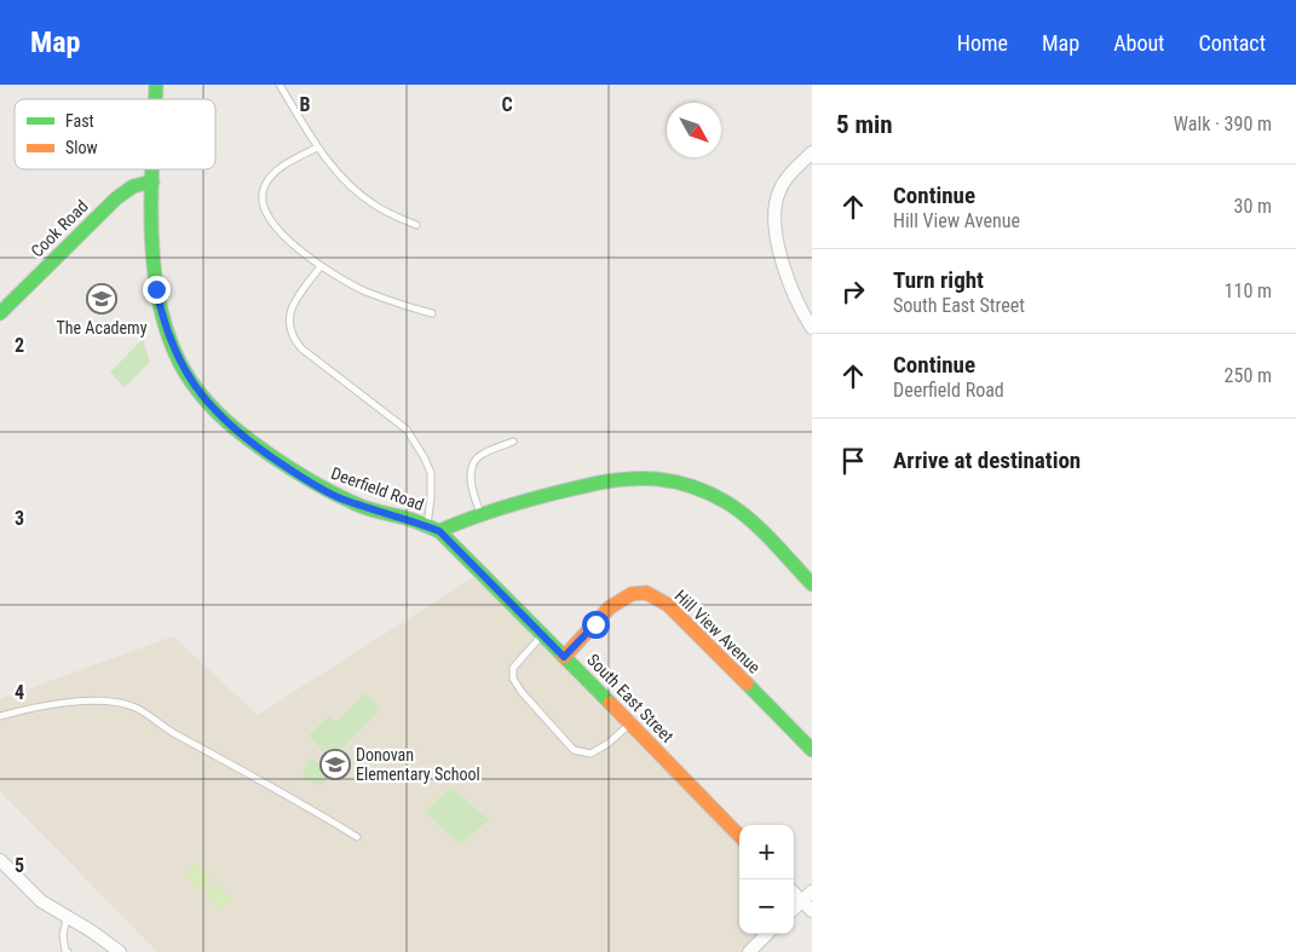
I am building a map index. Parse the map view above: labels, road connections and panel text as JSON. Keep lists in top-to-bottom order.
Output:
{
  "streets": {
    "street": [
      "Cook Road",
      "Deerfield Road",
      "Hill View Avenue",
      "South East Street"
    ]
  },
  "crossings": [
    ["Cook Road", "Deerfield Road"],
    ["Deerfield Road", "South East Street"],
    ["Hill View Avenue", "South East Street"]
  ],
  "places": {
    "school or university": ["The Academy", "Donovan Elementary School"]
  },
  "legend": ["Fast", "Slow"],
  "north": "bottom right",
  "page": {
    "header": "Map",
    "nav": [
      "Home",
      "Map",
      "About",
      "Contact"
    ],
    "heading": ["5 min", "Walk · 390 m"],
    "list": [
      ["Continue", "Hill View Avenue", "30 m"],
      ["Turn right", "South East Street", "110 m"],
      ["Continue", "Deerfield Road", "250 m"],
      "Arrive at destination"
    ],
    "map_buttons": ["+", "−"]
  },
  "grid": {
    "columns": ["B", "C"],
    "rows": [
      "2",
      "3",
      "4",
      "5"
    ]
  }
}
